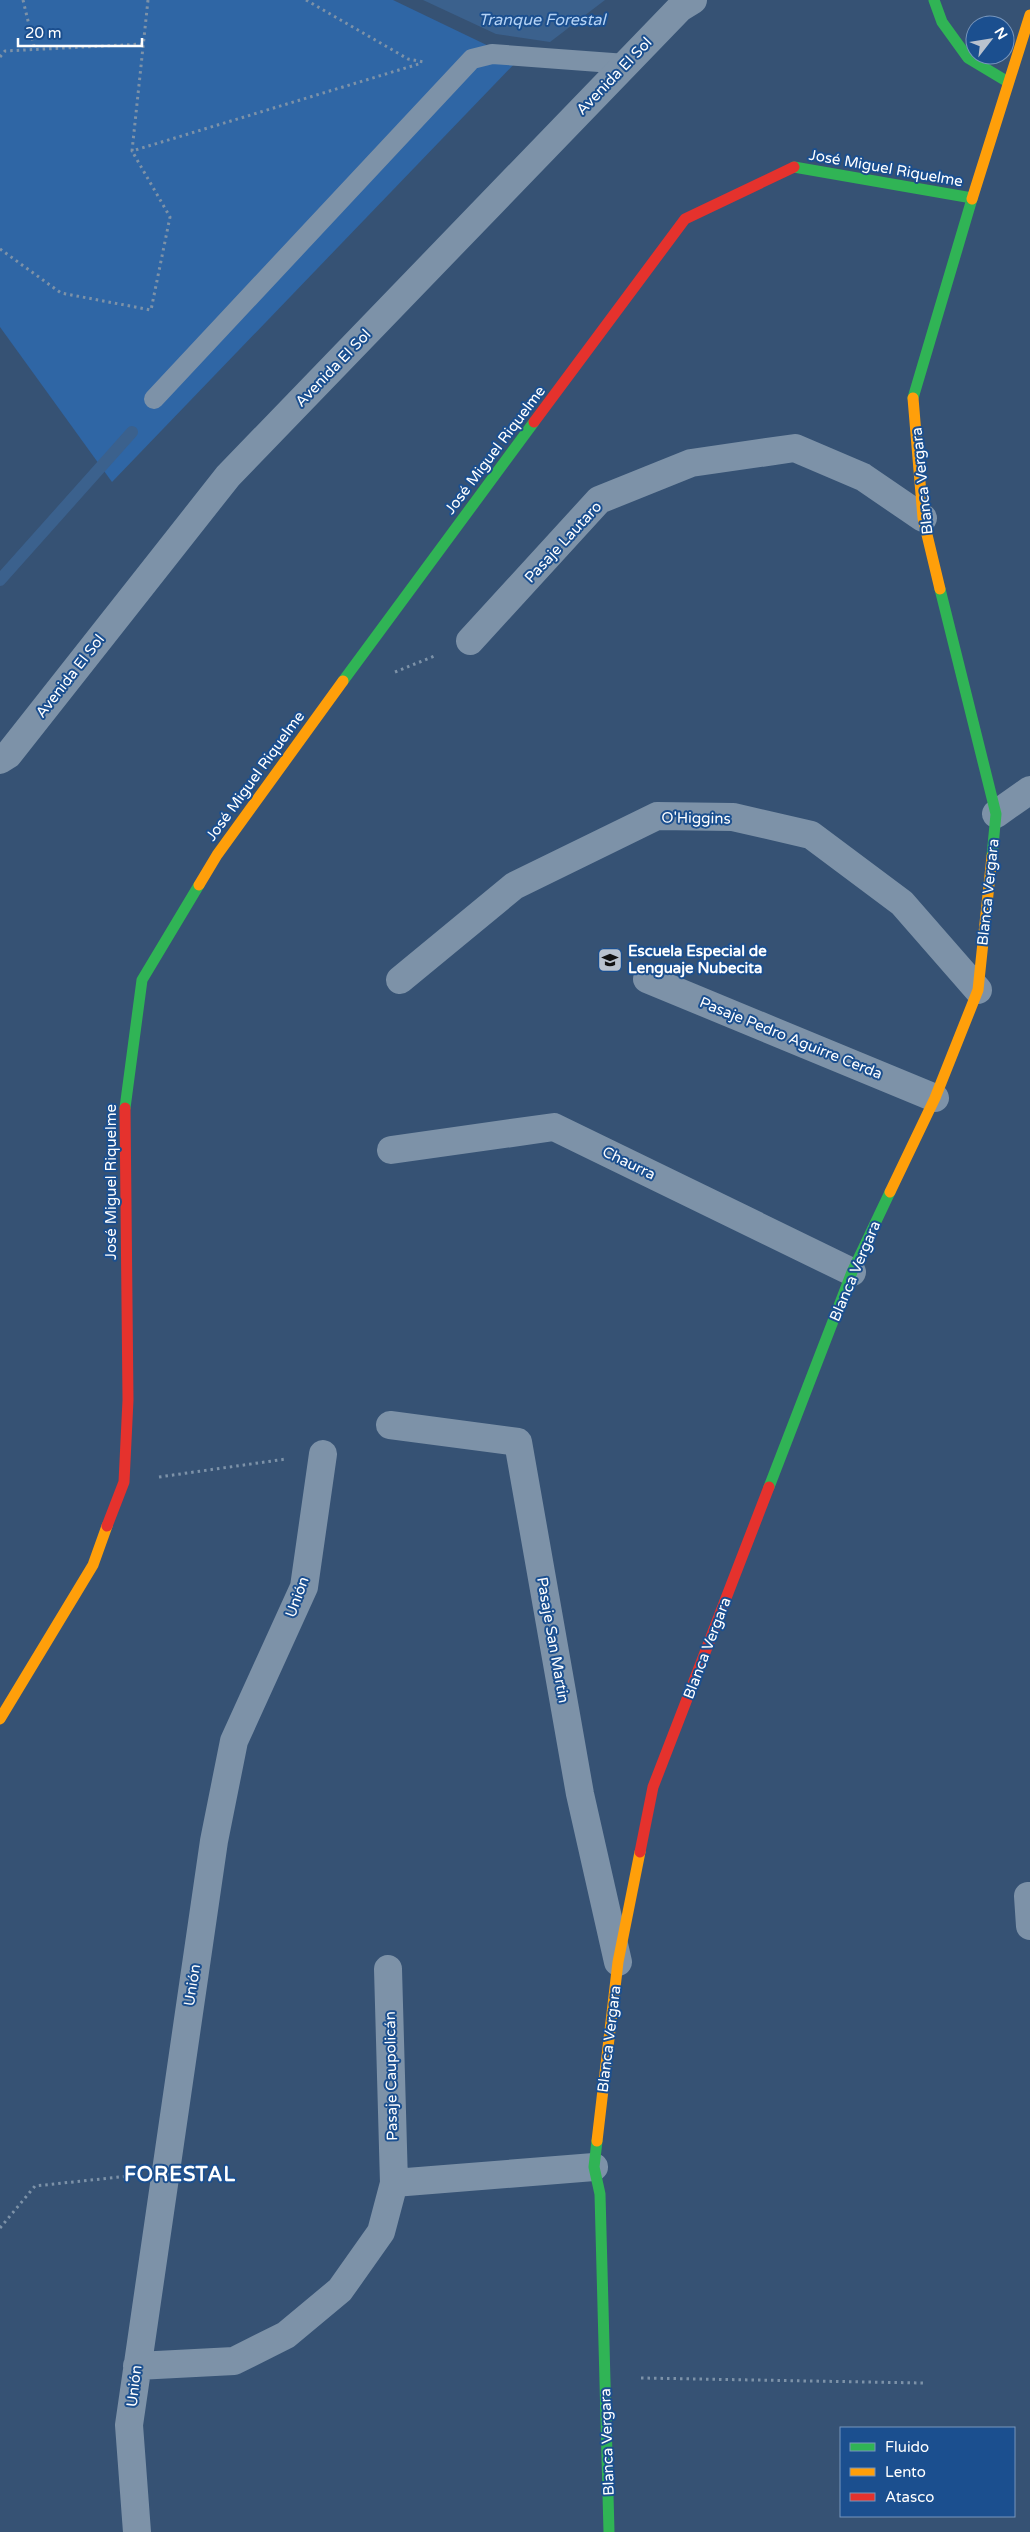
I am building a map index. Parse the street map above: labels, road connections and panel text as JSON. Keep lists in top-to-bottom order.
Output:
{
  "streets": {
    "street": [
      "Avenida El Sol",
      "José Miguel Riquelme",
      "Blanca Vergara",
      "Pasaje Lautaro",
      "O'Higgins",
      "Pasaje Pedro Aguirre Cerda",
      "Chaurra",
      "Unión",
      "Pasaje San Martin",
      "Pasaje Caupolicán"
    ]
  },
  "crossings": [
    ["José Miguel Riquelme", "Blanca Vergara"],
    ["Blanca Vergara", "Pasaje Lautaro"],
    ["Blanca Vergara", "O'Higgins"],
    ["Blanca Vergara", "Pasaje Pedro Aguirre Cerda"],
    ["Blanca Vergara", "Chaurra"],
    ["Blanca Vergara", "Pasaje San Martin"],
    ["Unión", "Pasaje Caupolicán"]
  ],
  "districts": ["FORESTAL"],
  "water": ["Tranque Forestal"],
  "places": {
    "school or university": ["Escuela Especial de Lenguaje Nubecita"]
  },
  "legend": ["Fluido", "Lento", "Atasco"],
  "scale_bar": "20 m",
  "north": "top right"
}
